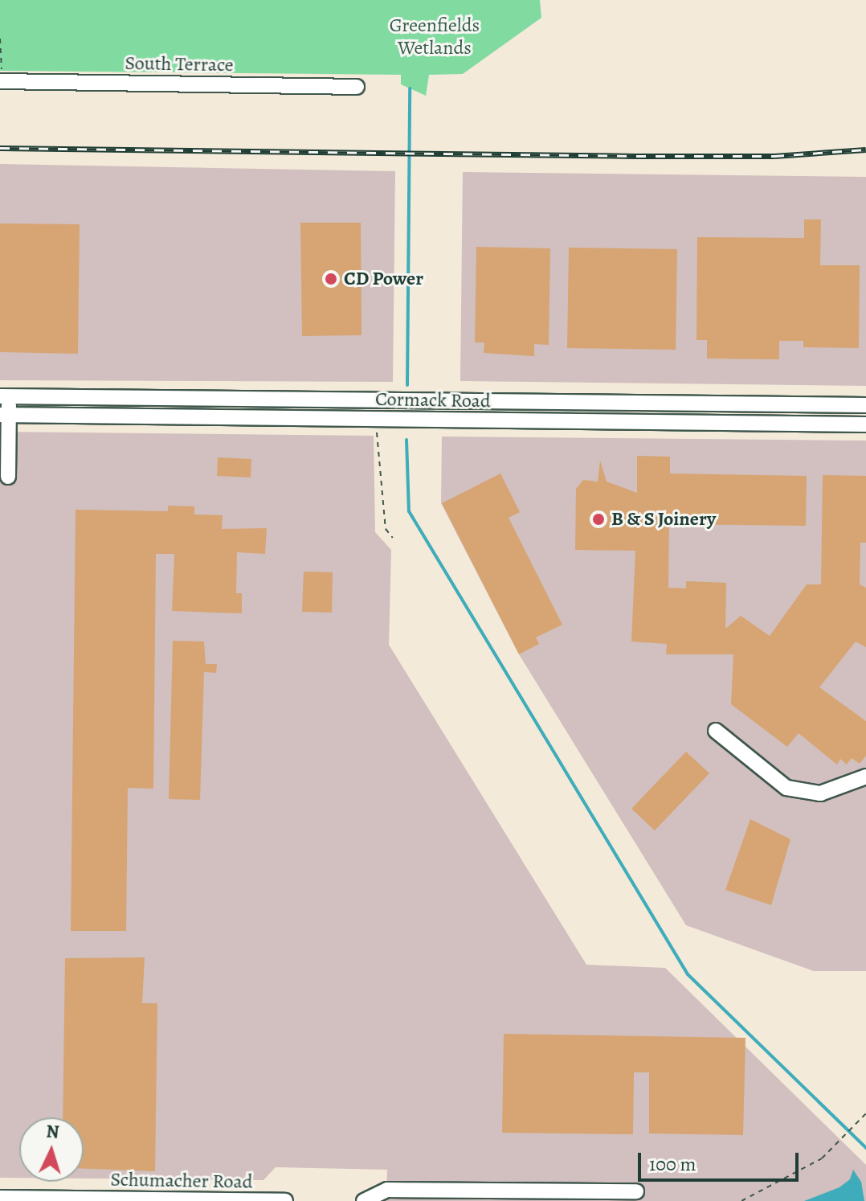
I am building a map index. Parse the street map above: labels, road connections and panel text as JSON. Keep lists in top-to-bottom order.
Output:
{
  "streets": {
    "street": ["South Terrace", "Cormack Road", "Schumacher Road"]
  },
  "parks": ["Greenfields Wetlands"],
  "places": ["CD Power", "B & S Joinery"],
  "scale_bar": "100 m",
  "north": "top"
}
